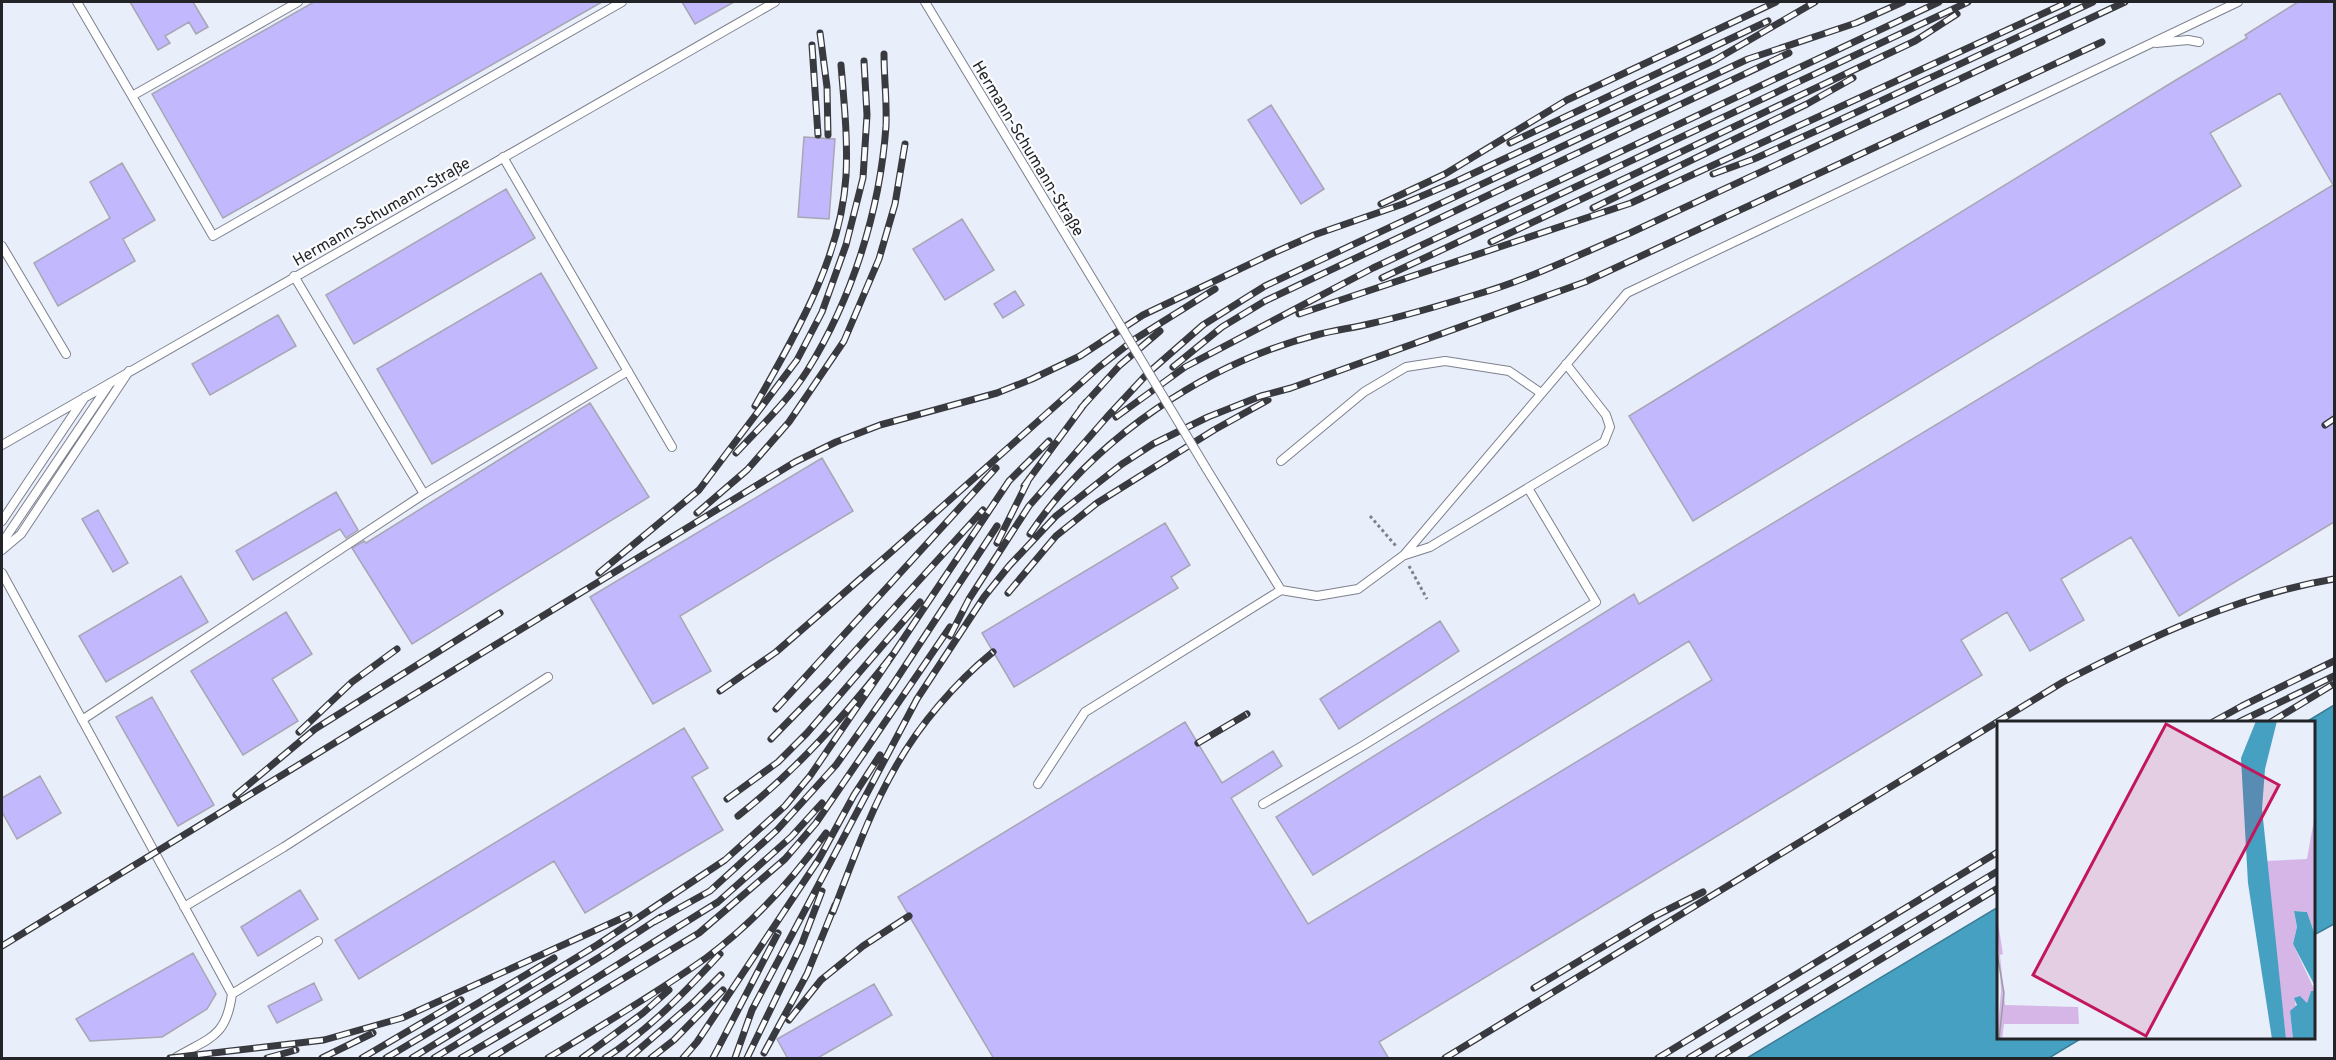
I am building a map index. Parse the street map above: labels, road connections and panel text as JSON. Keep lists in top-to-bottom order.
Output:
{
  "streets": {
    "lane": ["Hermann-Schumann-Straße"]
  }
}
